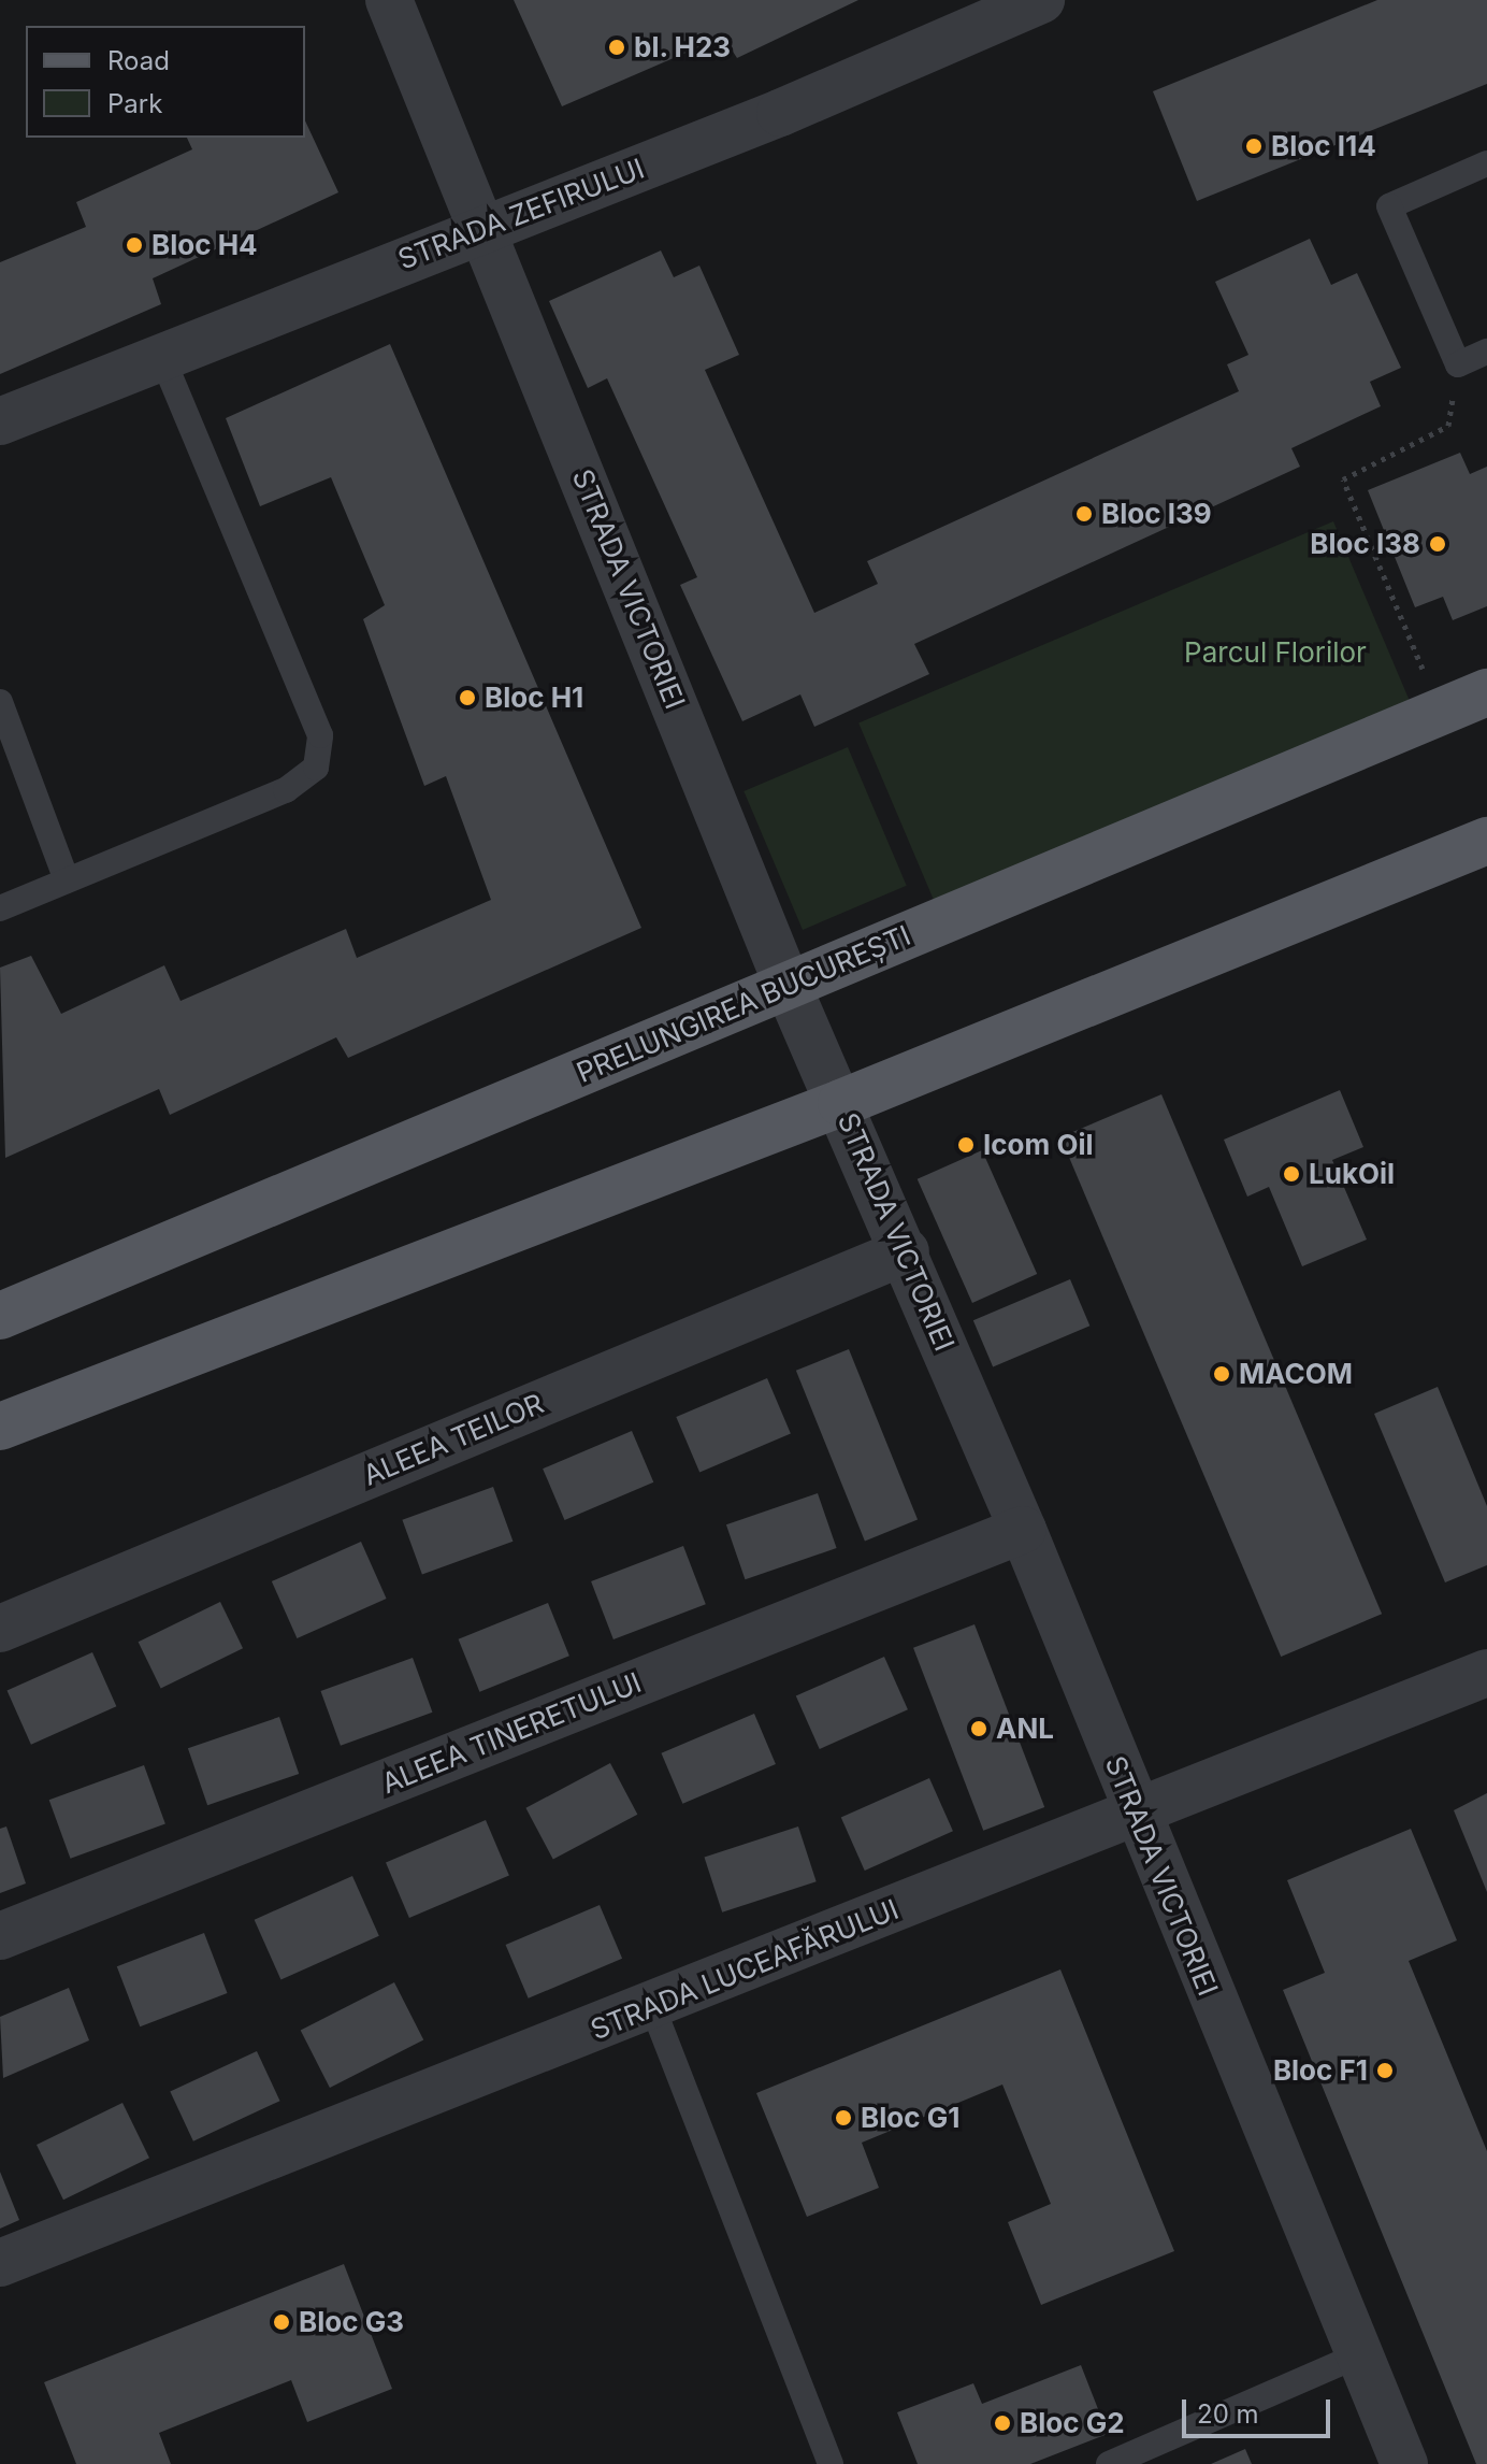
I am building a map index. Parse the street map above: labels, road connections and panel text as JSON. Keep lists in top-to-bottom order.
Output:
{
  "streets": {
    "main road": ["PRELUNGIREA BUCUREȘTI"],
    "street": [
      "STRADA ZEFIRULUI",
      "STRADA VICTORIEI",
      "ALEEA TEILOR",
      "ALEEA TINERETULUI",
      "STRADA LUCEAFĂRULUI"
    ]
  },
  "crossings": [
    ["STRADA ZEFIRULUI", "STRADA VICTORIEI"],
    ["STRADA VICTORIEI", "PRELUNGIREA BUCUREȘTI"],
    ["STRADA VICTORIEI", "ALEEA TEILOR"],
    ["STRADA VICTORIEI", "ALEEA TINERETULUI"],
    ["STRADA VICTORIEI", "STRADA LUCEAFĂRULUI"]
  ],
  "parks": ["Parcul Florilor"],
  "places": [
    "bl. H23",
    "Bloc I14",
    "Bloc H4",
    "Bloc I39",
    "Bloc I38",
    "Bloc H1",
    "Icom Oil",
    "LukOil",
    "MACOM",
    "ANL",
    "Bloc F1",
    "Bloc G1",
    "Bloc G3",
    "Bloc G2"
  ],
  "legend": ["Road", "Park"],
  "scale_bar": "20 m"
}
